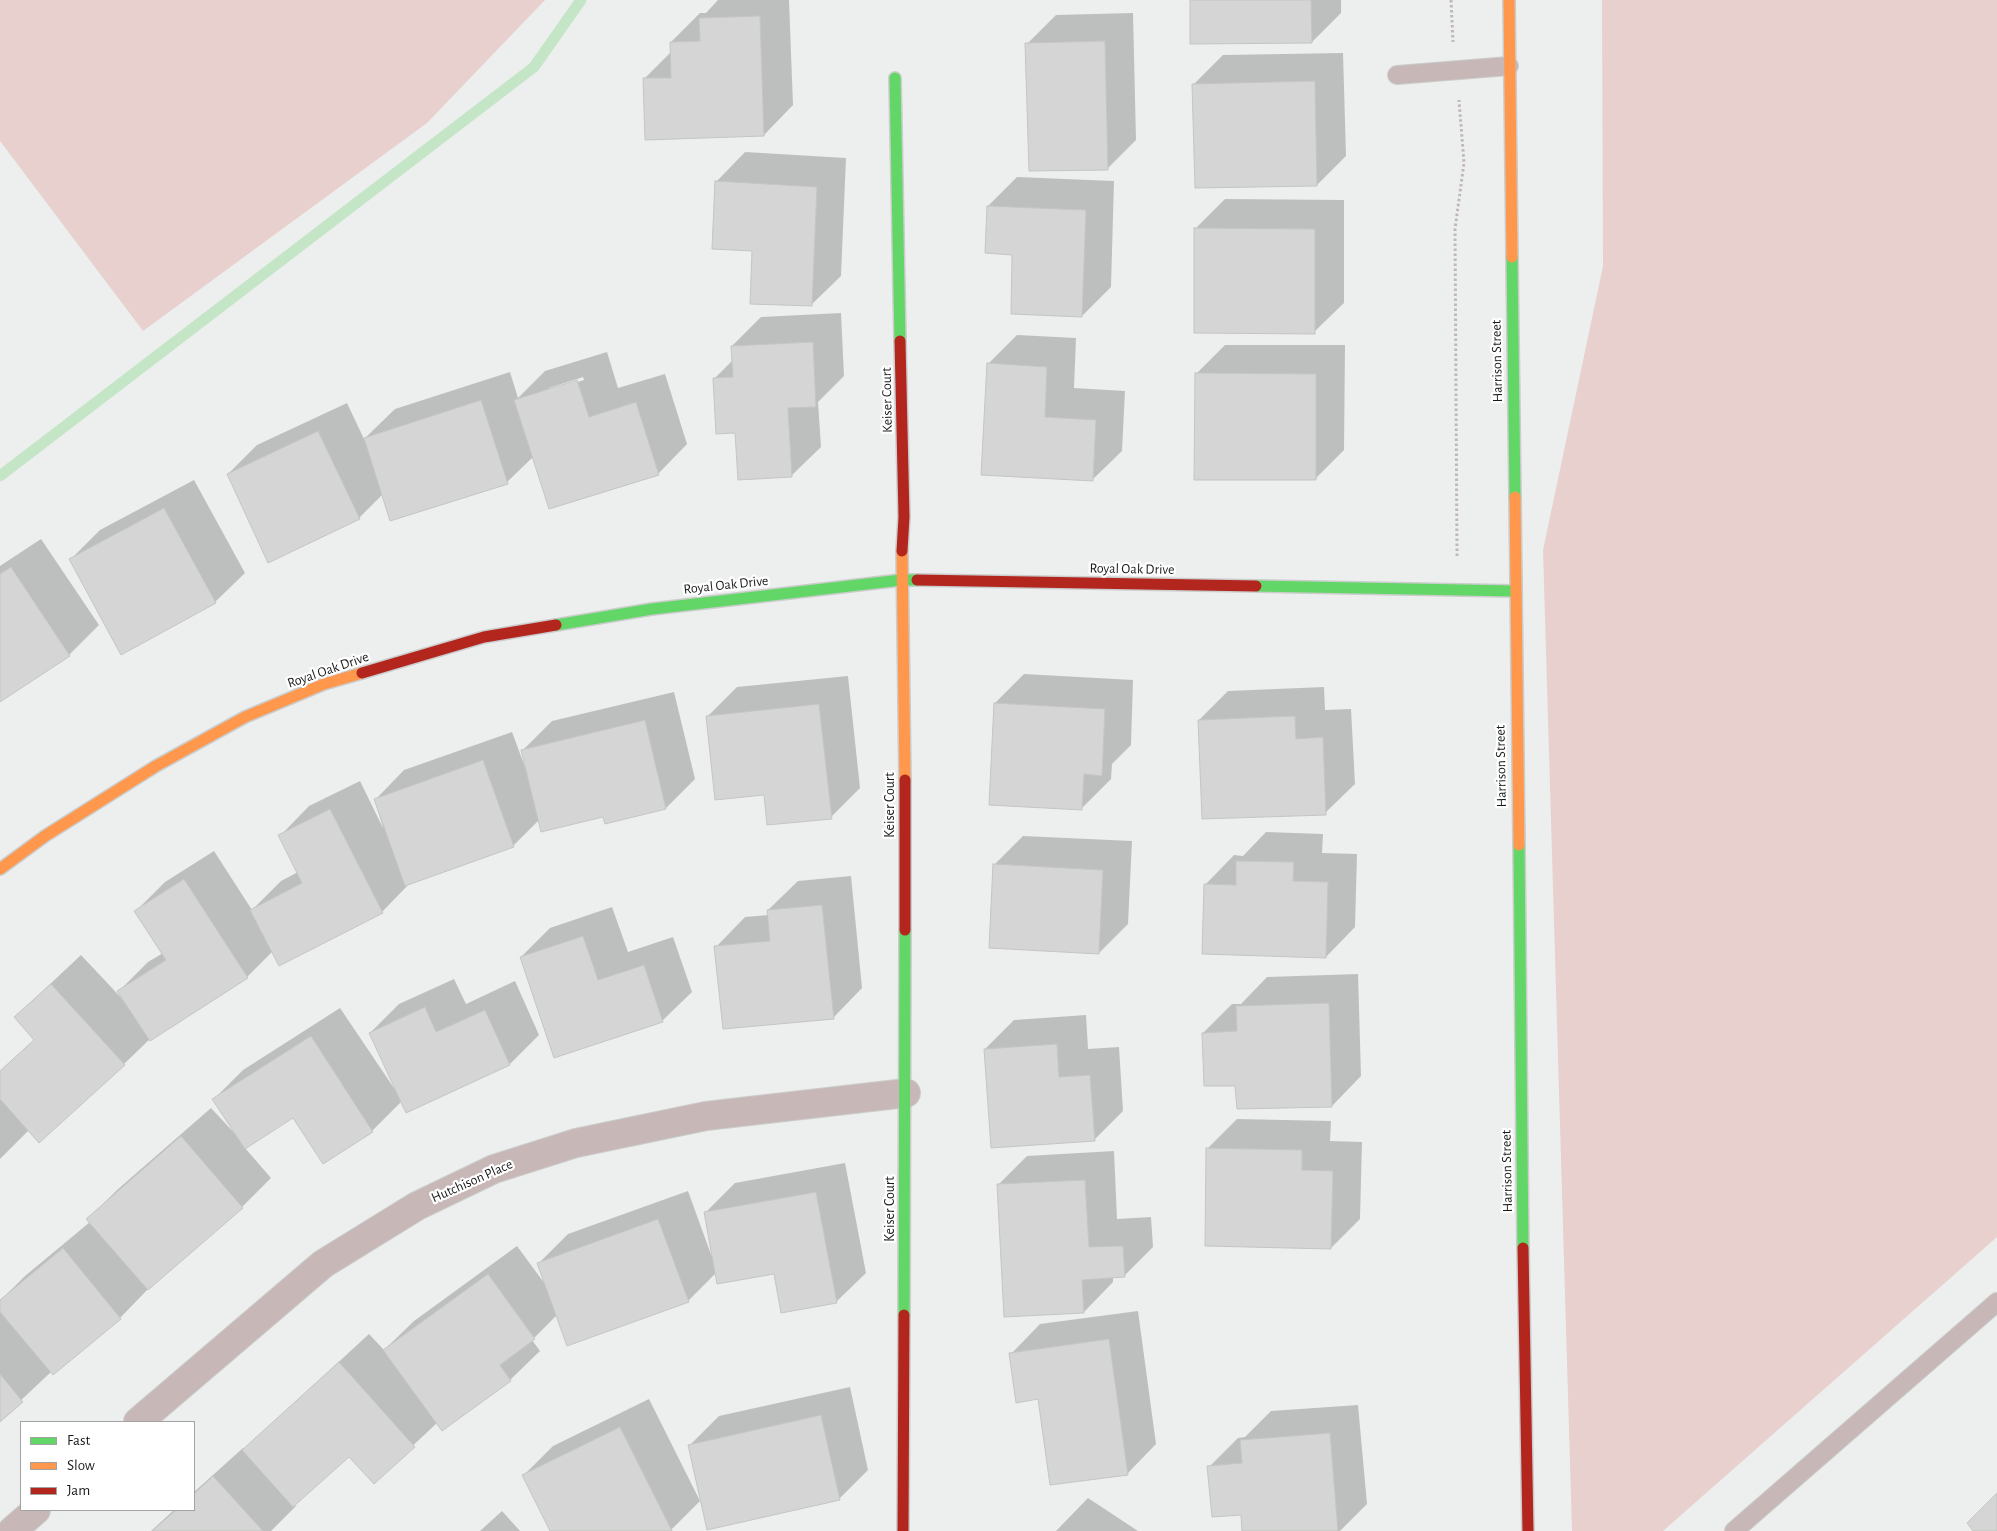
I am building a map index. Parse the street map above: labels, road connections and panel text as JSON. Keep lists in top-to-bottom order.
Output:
{
  "streets": {
    "street": [
      "Harrison Street",
      "Keiser Court",
      "Royal Oak Drive",
      "Hutchison Place"
    ]
  },
  "crossings": [
    ["Harrison Street", "Royal Oak Drive"],
    ["Keiser Court", "Royal Oak Drive"],
    ["Keiser Court", "Hutchison Place"]
  ],
  "legend": ["Fast", "Slow", "Jam"]
}
